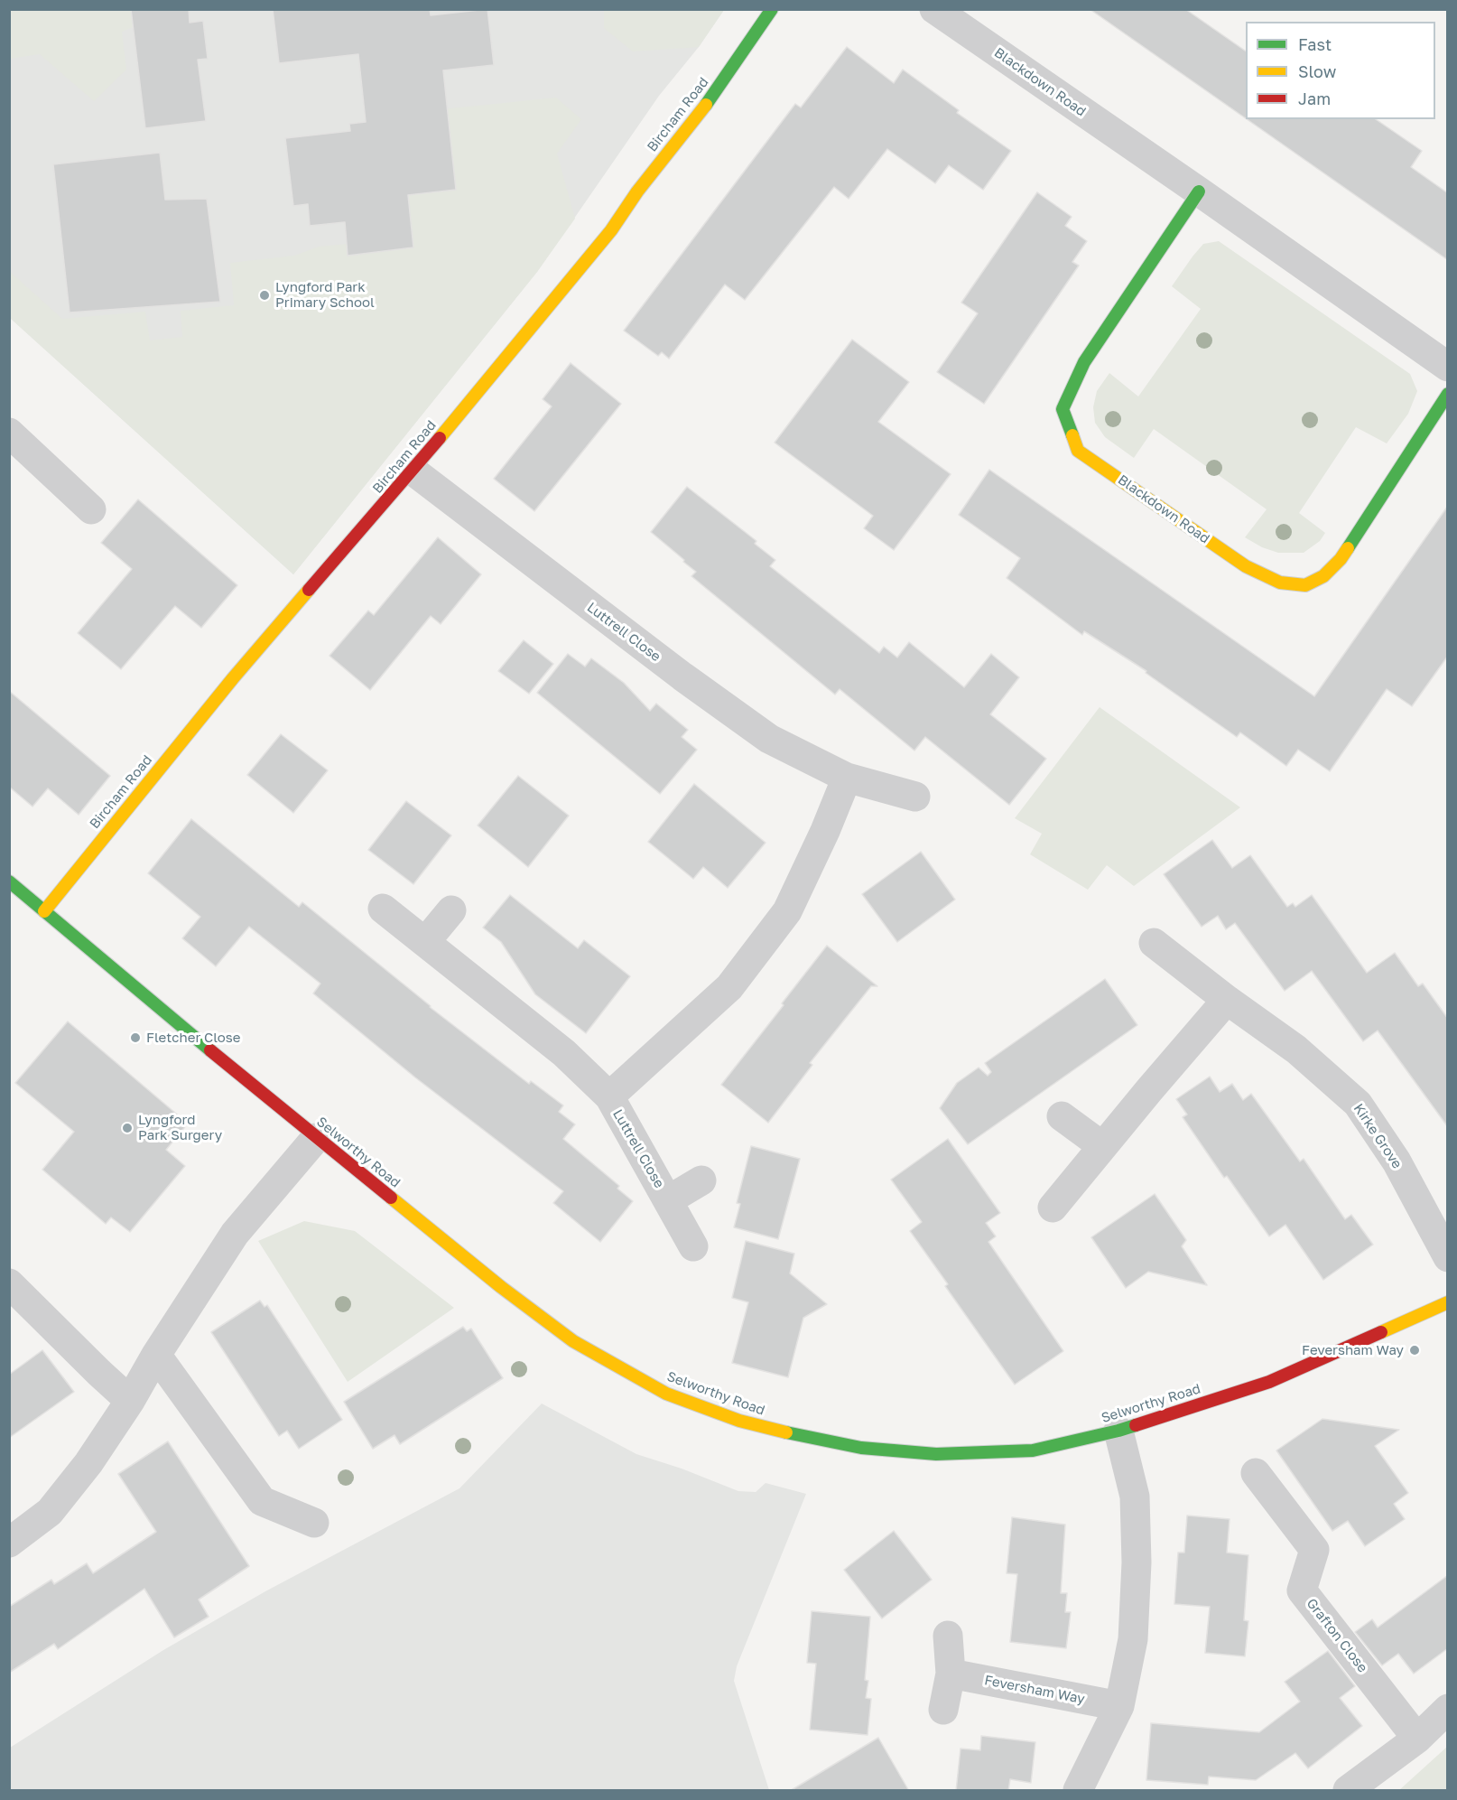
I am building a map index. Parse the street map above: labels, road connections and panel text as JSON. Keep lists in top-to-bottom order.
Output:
{
  "streets": {
    "street": [
      "Blackdown Road",
      "Bircham Road",
      "Luttrell Close",
      "Kirke Grove",
      "Selworthy Road",
      "Grafton Close",
      "Feversham Way"
    ]
  },
  "crossings": [
    ["Bircham Road", "Luttrell Close"],
    ["Bircham Road", "Selworthy Road"]
  ],
  "places": [
    "Lyngford Park Primary School",
    "Fletcher Close",
    "Lyngford Park Surgery",
    "Feversham Way"
  ],
  "legend": ["Fast", "Slow", "Jam"]
}
